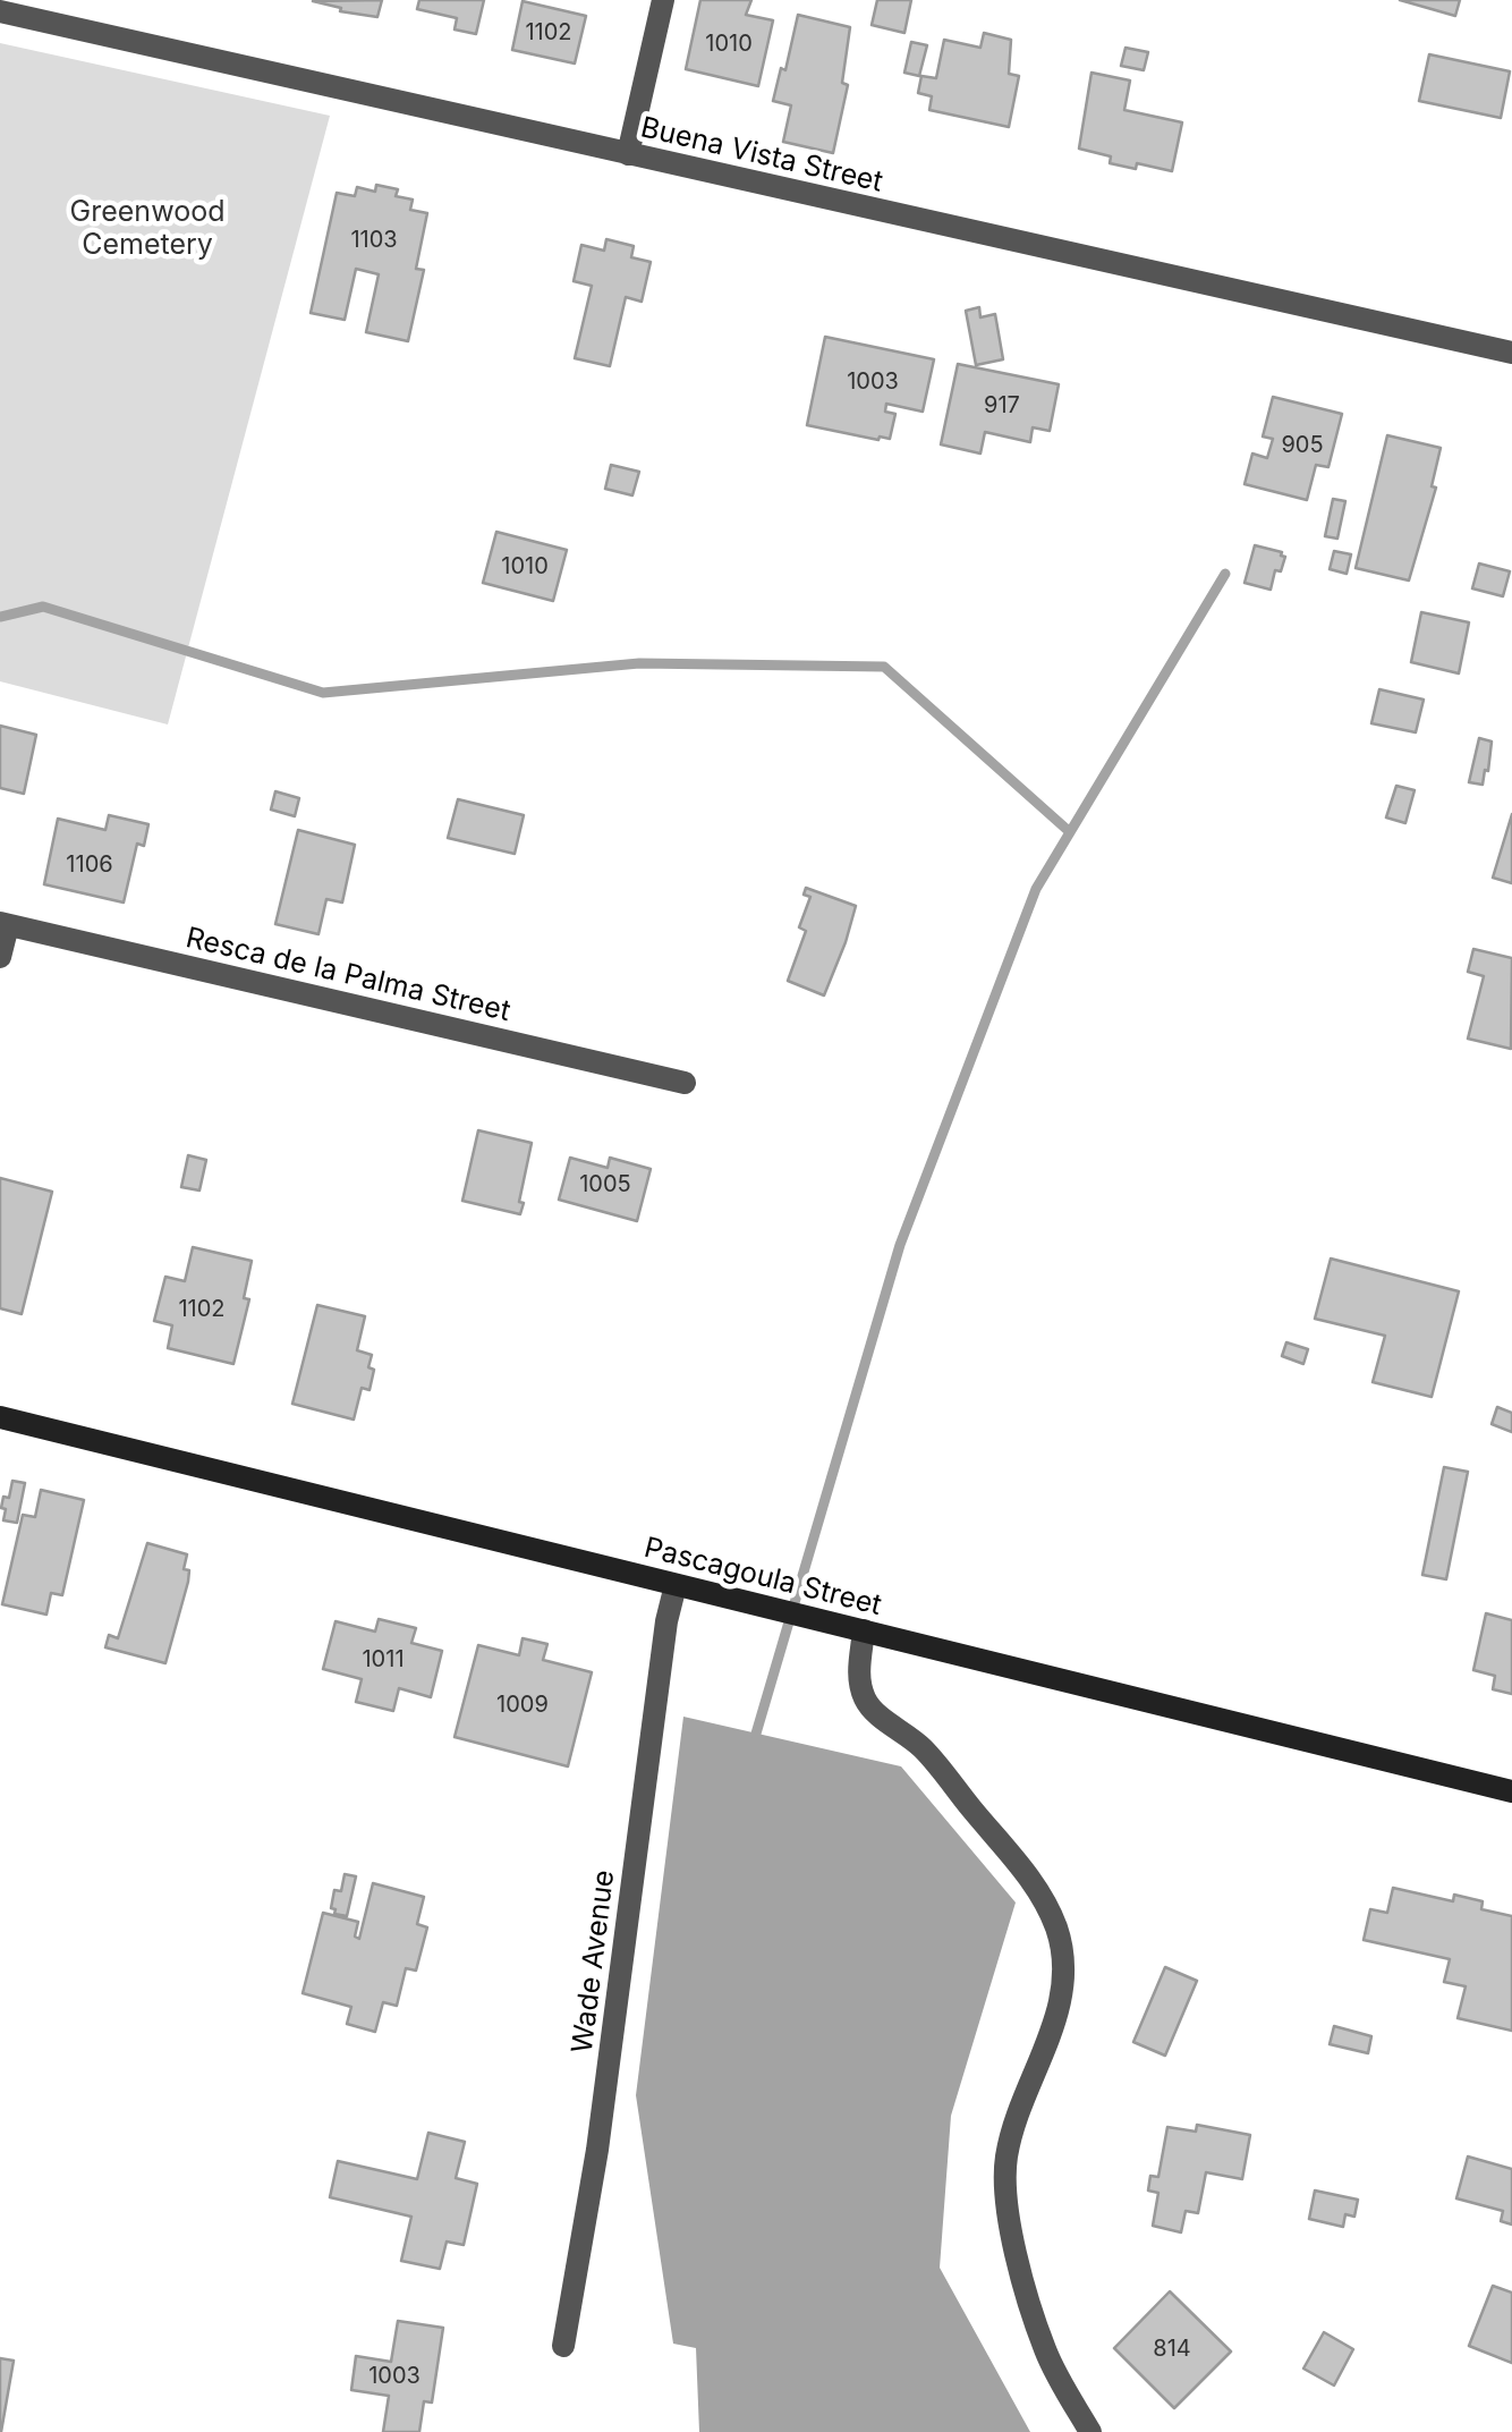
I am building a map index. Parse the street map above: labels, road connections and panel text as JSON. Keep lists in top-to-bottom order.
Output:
{
  "streets": {
    "street": [
      "Buena Vista Street",
      "Resca de la Palma Street",
      "Pascagoula Street",
      "Wade Avenue"
    ]
  },
  "crossings": [
    ["Pascagoula Street", "Wade Avenue"]
  ],
  "parks": ["Greenwood Cemetery"],
  "house_numbers": [
    "1102",
    "1010",
    "1103",
    "1003",
    "917",
    "905",
    "1010",
    "1106",
    "1005",
    "1102",
    "1011",
    "1009",
    "814",
    "1003"
  ]
}
